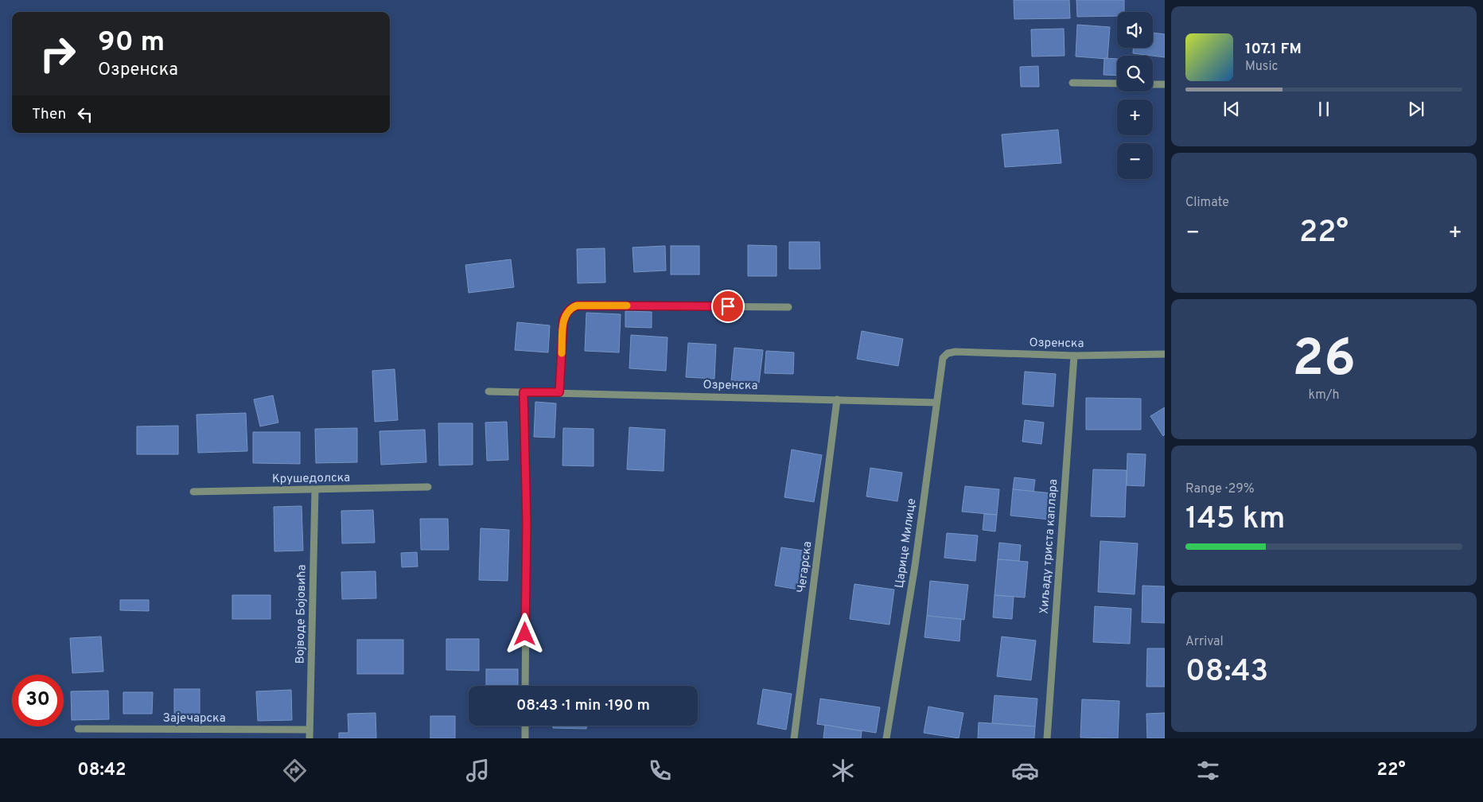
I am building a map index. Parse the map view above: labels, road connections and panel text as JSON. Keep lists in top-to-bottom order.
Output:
{
  "streets": {
    "street": [
      "Озренска",
      "Крушедолска",
      "Царице Милице",
      "Хиљаду триста каплара",
      "Чегарска",
      "Војводе Бојовића",
      "Зајечарска"
    ]
  },
  "crossings": [
    ["Озренска", "Царице Милице"],
    ["Озренска", "Хиљаду триста каплара"],
    ["Озренска", "Чегарска"],
    ["Крушедолска", "Војводе Бојовића"],
    ["Војводе Бојовића", "Зајечарска"]
  ],
  "page": {
    "map_buttons": ["+", "−"],
    "turn": ["90 m", "Озренска"],
    "song": ["107.1 FM", "Music"],
    "then": "Then",
    "tile": [
      "Climate",
      ["26", "km/h"],
      ["Range · 29%", "145 km"],
      ["Arrival", "08:43"]
    ],
    "heat": ["−", "22°", "+"],
    "limit": "30",
    "trip": "08:43 · 1 min · 190 m",
    "tabs": ["08:42", "22°"]
  }
}
